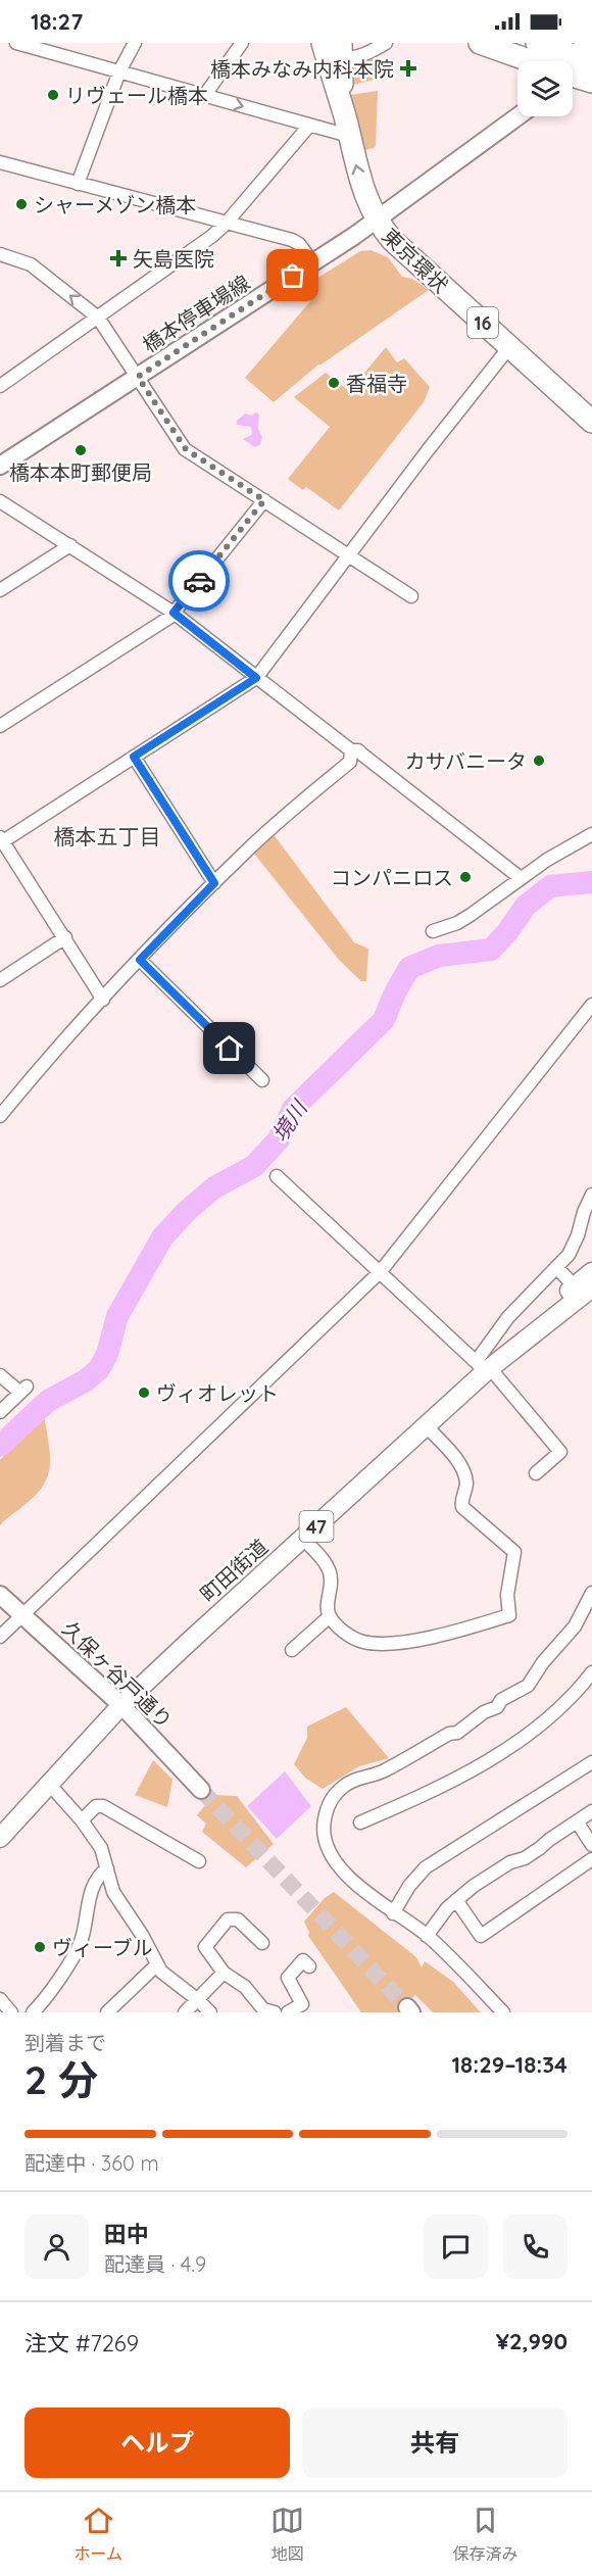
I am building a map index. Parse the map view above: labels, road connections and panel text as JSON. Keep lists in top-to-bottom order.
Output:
{
  "streets": {
    "highway": ["東京環状", "16"],
    "main road": [
      "橋本停車場線",
      "47",
      "町田街道",
      "久保ヶ谷戸通り"
    ]
  },
  "crossings": [
    ["東京環状", "橋本停車場線"],
    ["東京環状", "16"],
    ["橋本停車場線", "16"],
    ["町田街道", "久保ヶ谷戸通り"]
  ],
  "districts": ["橋本五丁目"],
  "water": ["境川"],
  "places": {
    "health": ["橋本みなみ内科本院", "矢島医院"],
    "other": [
      "リヴェール橋本",
      "シャーメゾン橋本",
      "香福寺",
      "橋本本町郵便局",
      "カサバニータ",
      "コンパニロス",
      "ヴィオレット",
      "ヴィーブル"
    ]
  },
  "page": {
    "status": "18:27",
    "heading": ["2 分", "到着まで", "18:29–18:34"],
    "panel": [
      "田中",
      "配達員 · 4.9",
      "注文 #7269",
      "¥2,990"
    ],
    "bar": "配達中 · 360 m",
    "buttons": ["ヘルプ", "共有"],
    "tabs": ["ホーム", "地図", "保存済み"]
  }
}
